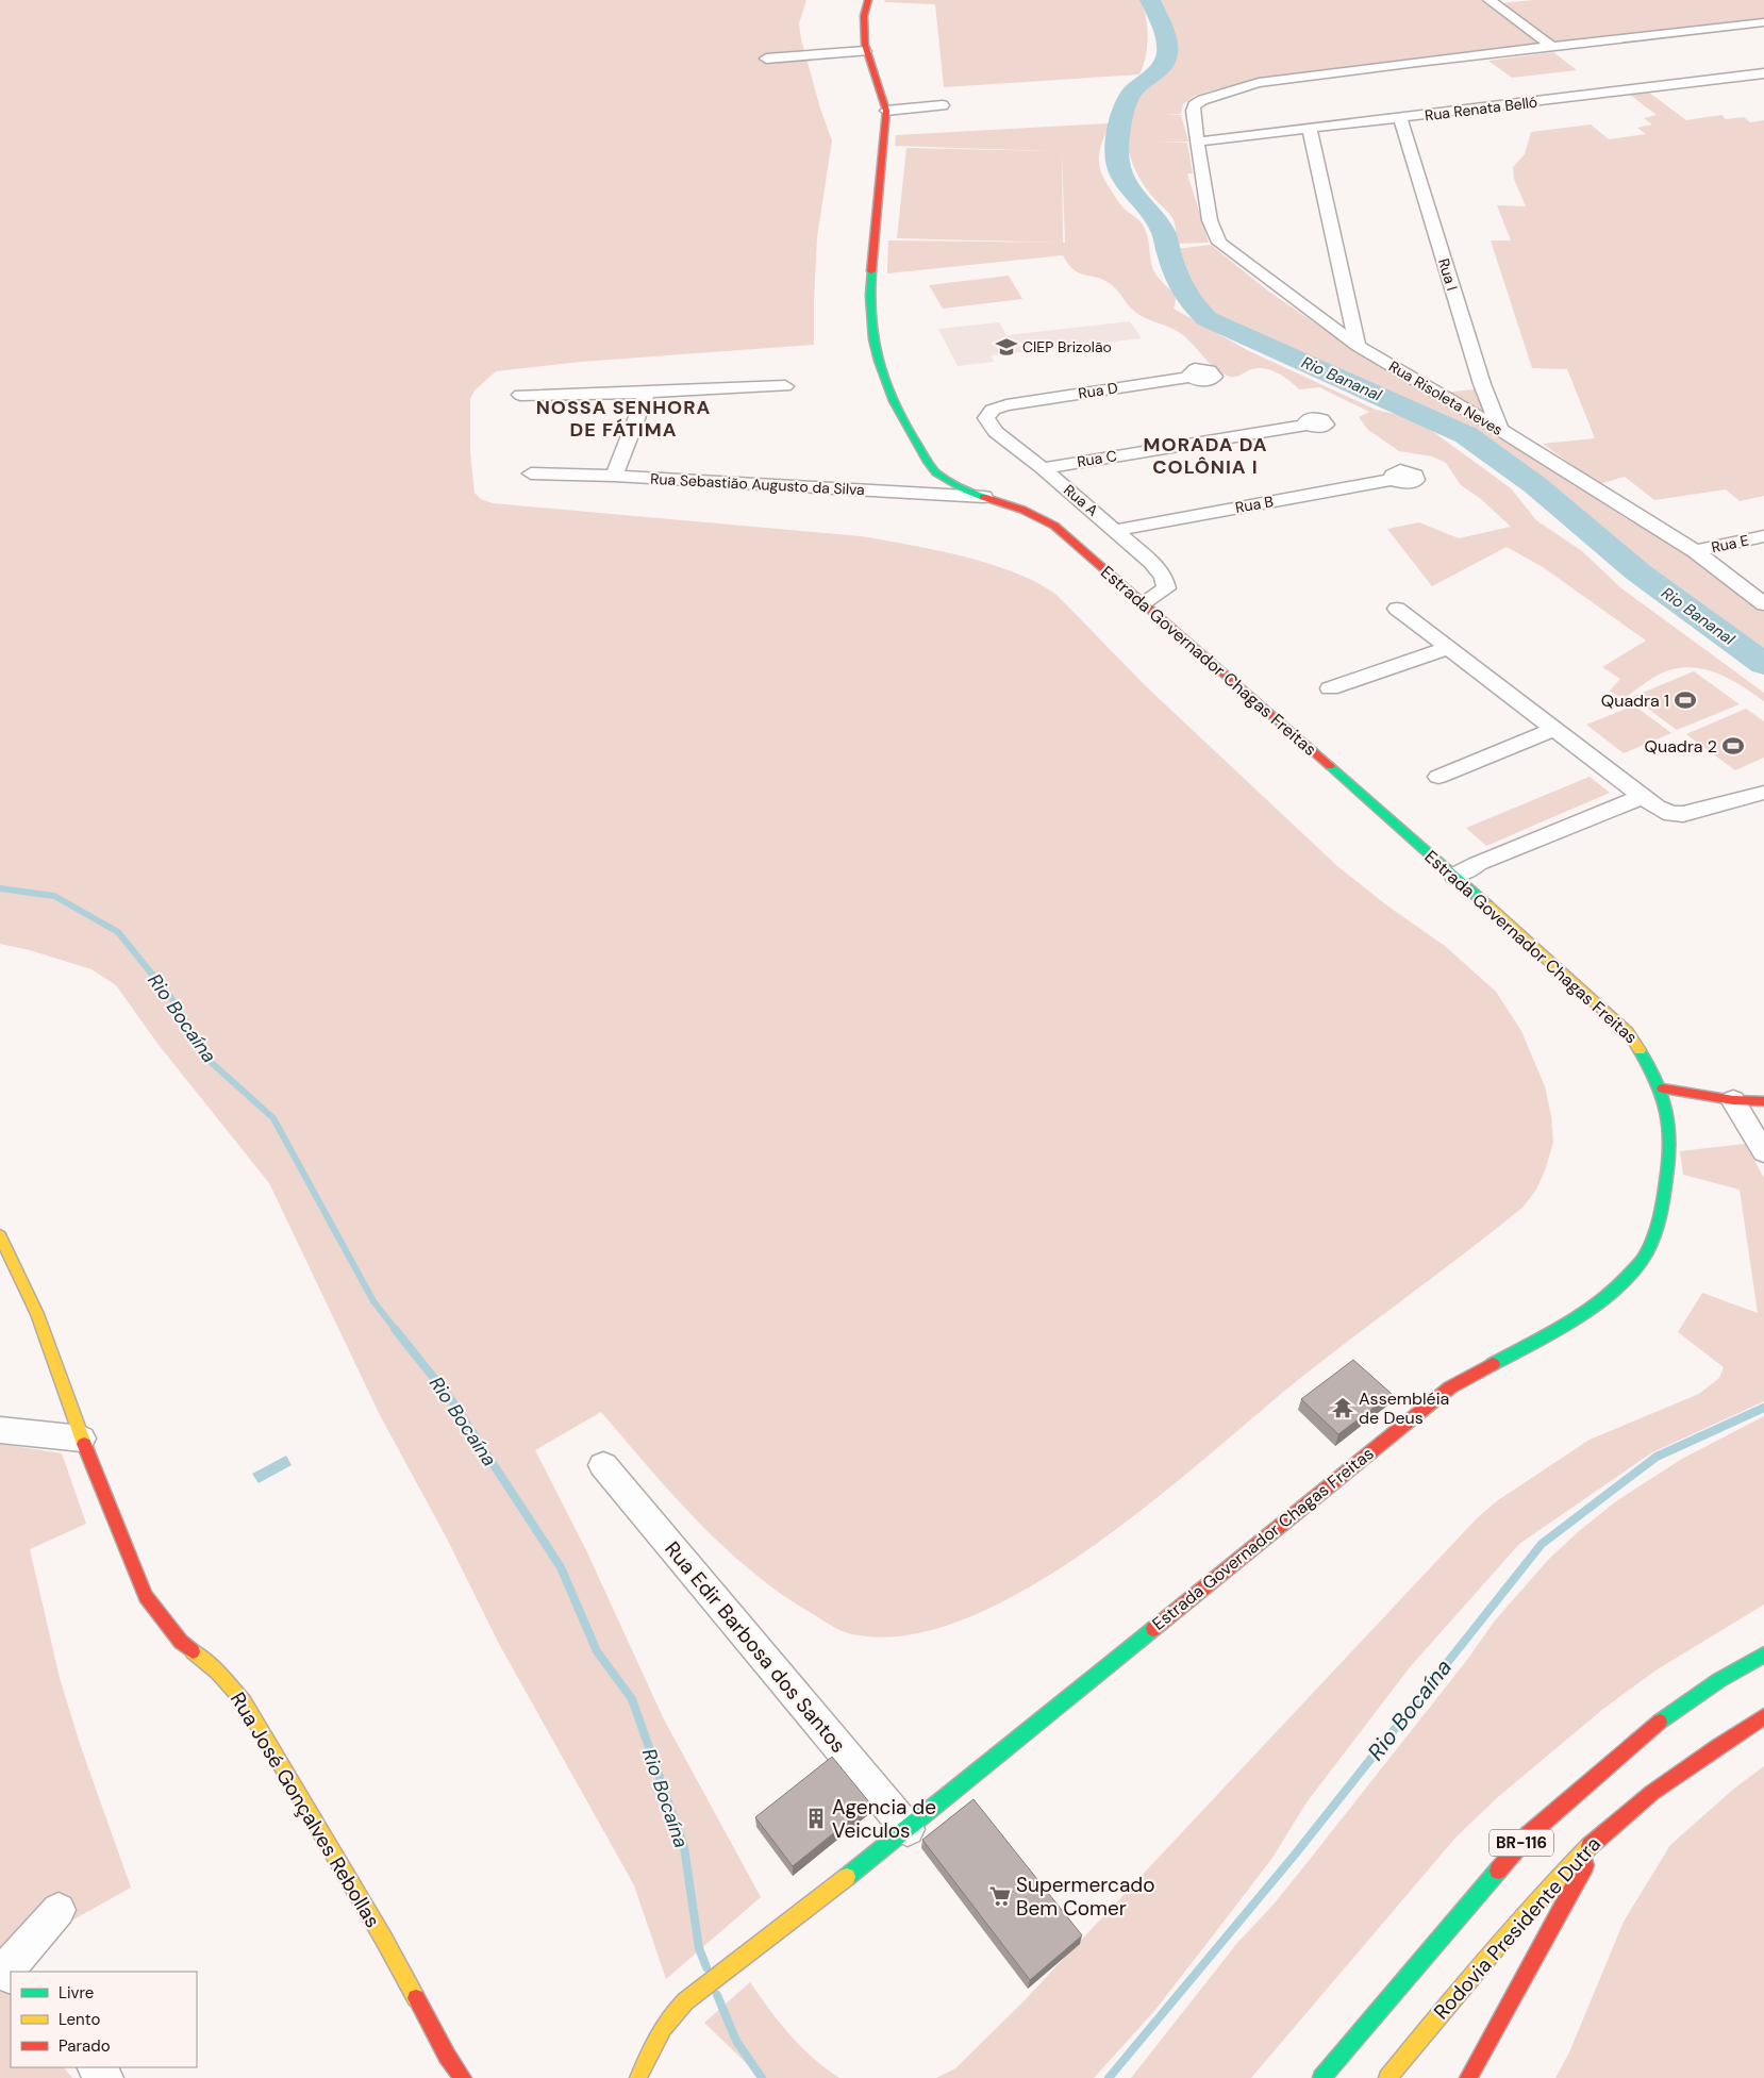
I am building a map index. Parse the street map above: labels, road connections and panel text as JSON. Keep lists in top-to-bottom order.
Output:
{
  "streets": {
    "main road": [
      "Estrada Governador Chagas Freitas",
      "Rua José Gonçalves Rebollas",
      "BR-116",
      "Rodovia Presidente Dutra"
    ],
    "street": [
      "Rua Renata Belló",
      "Rua I",
      "Rua D",
      "Rua Risoleta Neves",
      "Rua C",
      "Rua Sebastião Augusto da Silva",
      "Rua A",
      "Rua B",
      "Rua E",
      "Rua Edir Barbosa dos Santos"
    ]
  },
  "crossings": [
    ["Rua Renata Belló", "Rua I"],
    ["Rua Renata Belló", "Rua Risoleta Neves"],
    ["Rua I", "Rua Risoleta Neves"],
    ["Rua D", "Rua A"],
    ["Rua Risoleta Neves", "Rua E"],
    ["Rua C", "Rua A"],
    ["Rua Sebastião Augusto da Silva", "Estrada Governador Chagas Freitas"],
    ["Rua A", "Rua B"],
    ["Rua A", "Estrada Governador Chagas Freitas"],
    ["Estrada Governador Chagas Freitas", "Rua Edir Barbosa dos Santos"]
  ],
  "districts": ["NOSSA SENHORA DE FÁTIMA", "MORADA DA COLÔNIA I"],
  "water": ["Rio Bananal", "Rio Bocaína"],
  "places": {
    "school or university": ["CIEP Brizolão"],
    "sports": ["Quadra 1", "Quadra 2"],
    "temple": ["Assembléia de Deus"],
    "building": ["Agencia de Veiculos"],
    "supermarket": ["Supermercado Bem Comer"]
  },
  "legend": ["Livre", "Lento", "Parado"]
}
